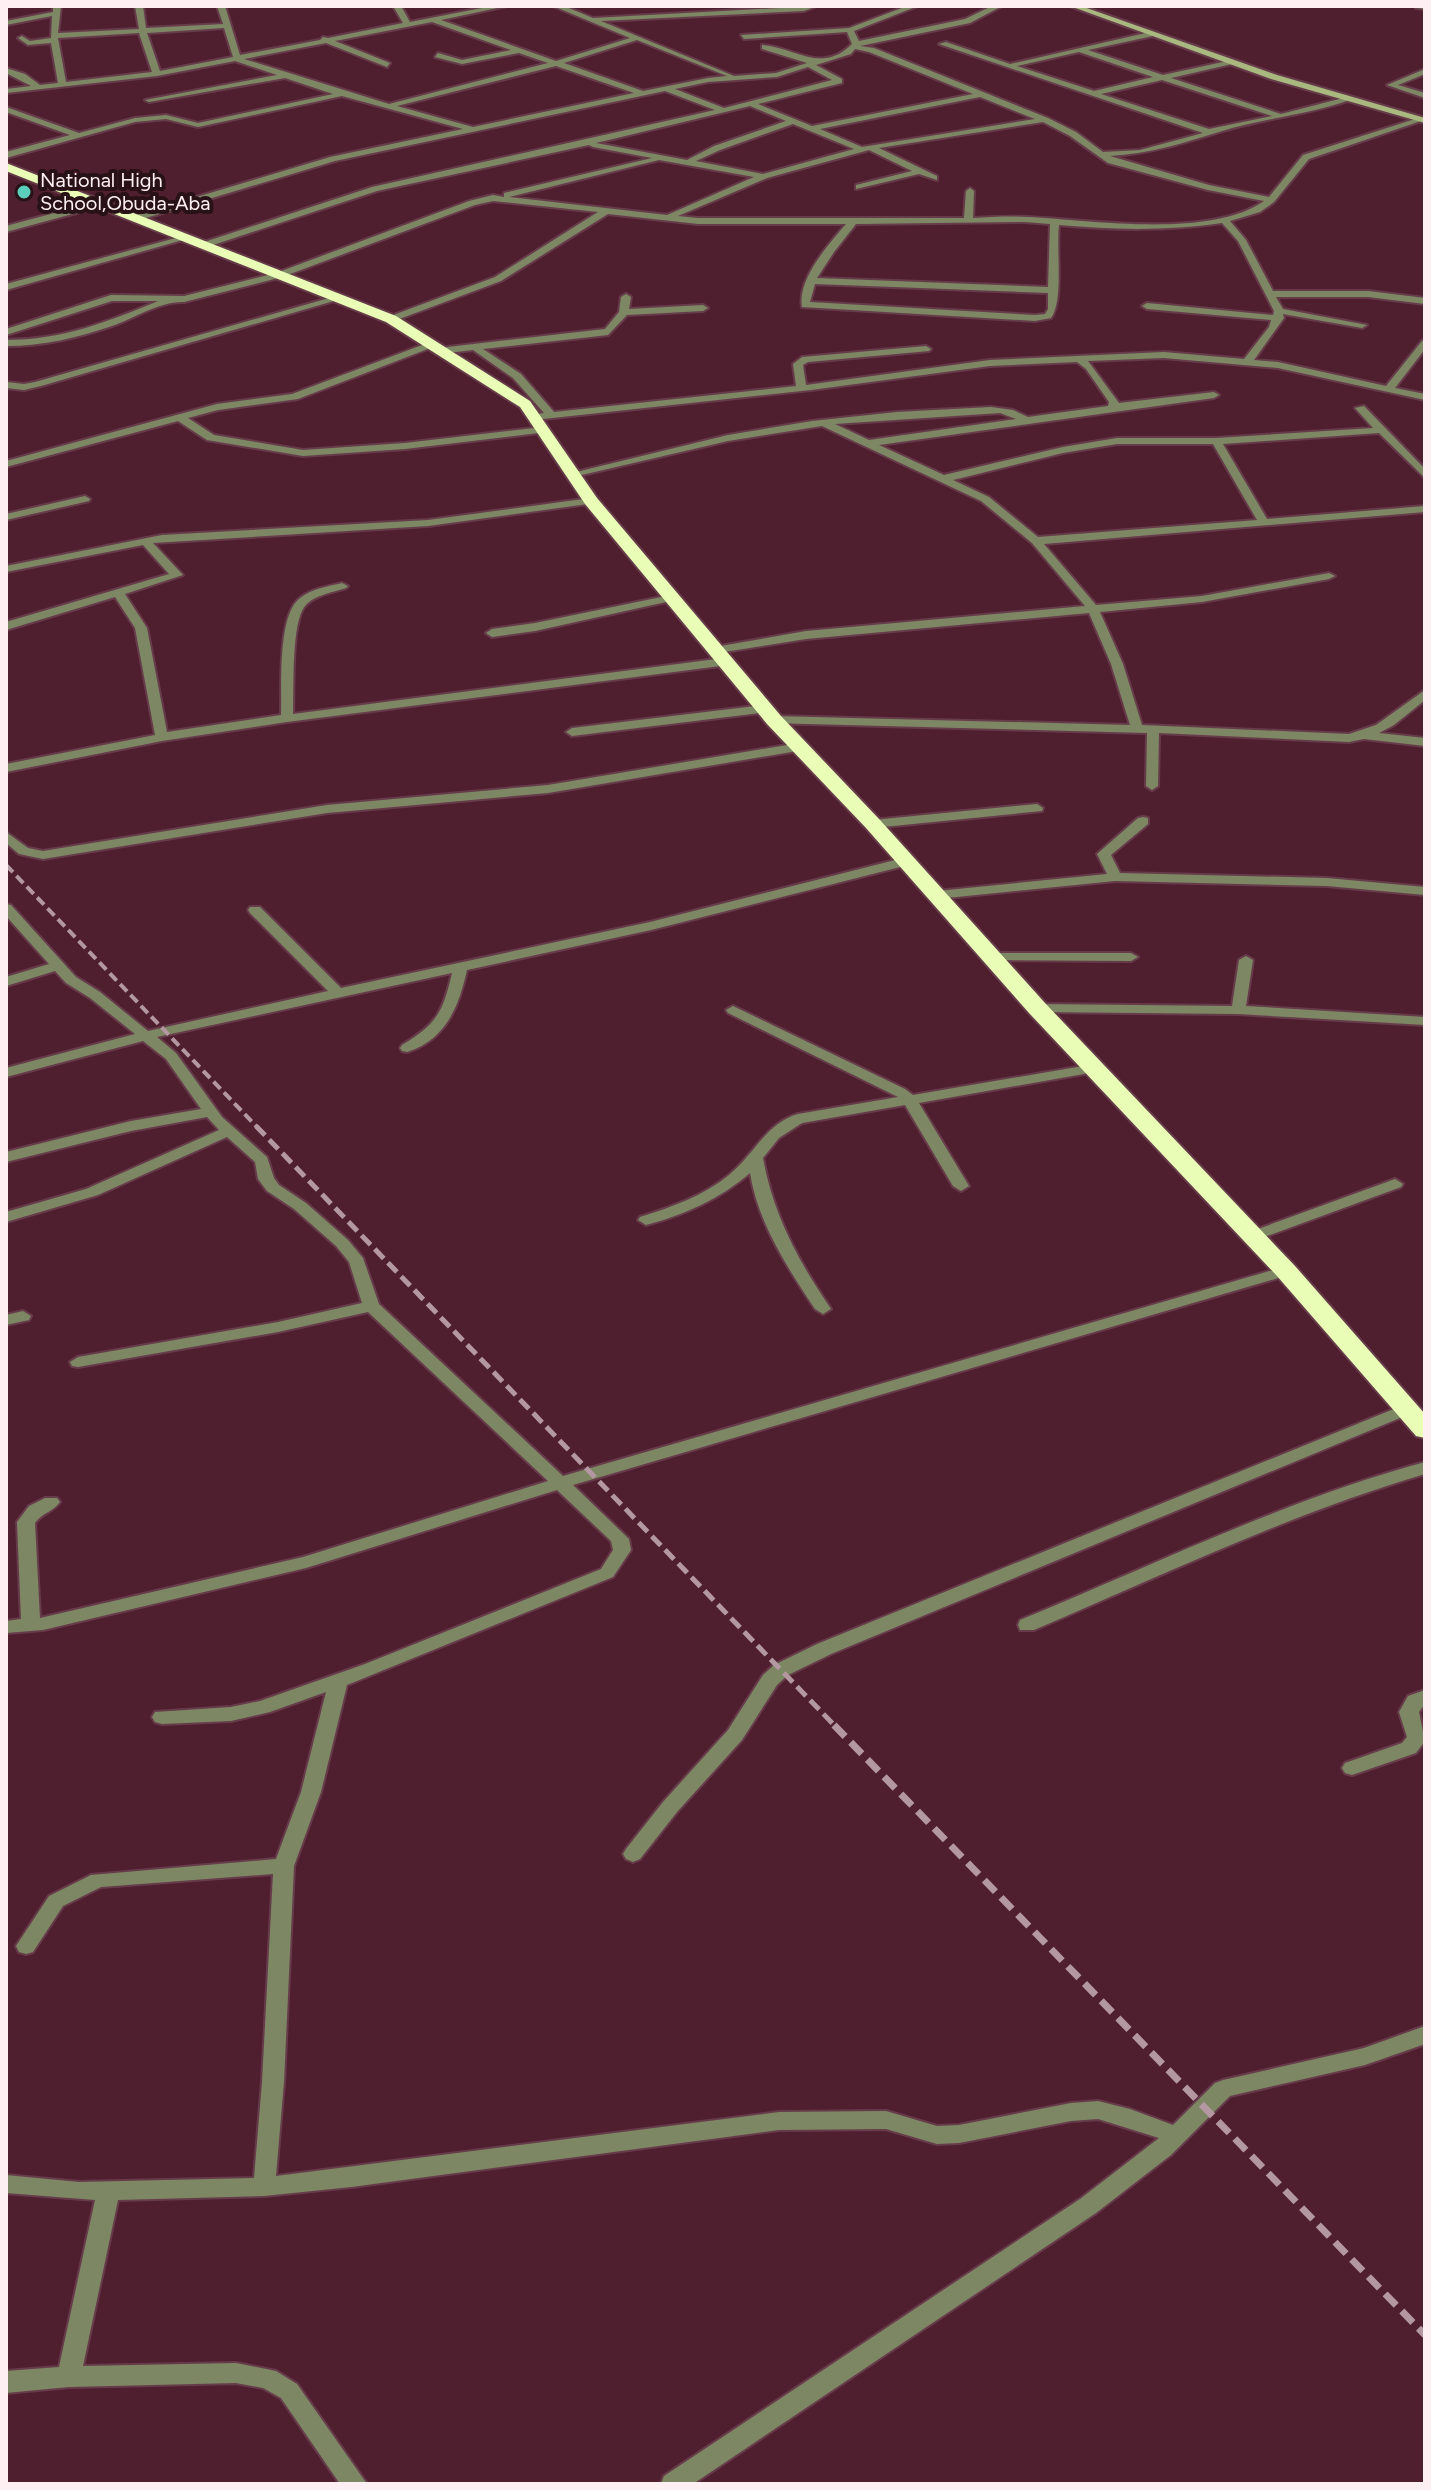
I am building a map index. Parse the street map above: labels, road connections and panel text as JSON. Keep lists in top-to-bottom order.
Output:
{
  "places": ["National High School,Obuda-Aba"]
}
